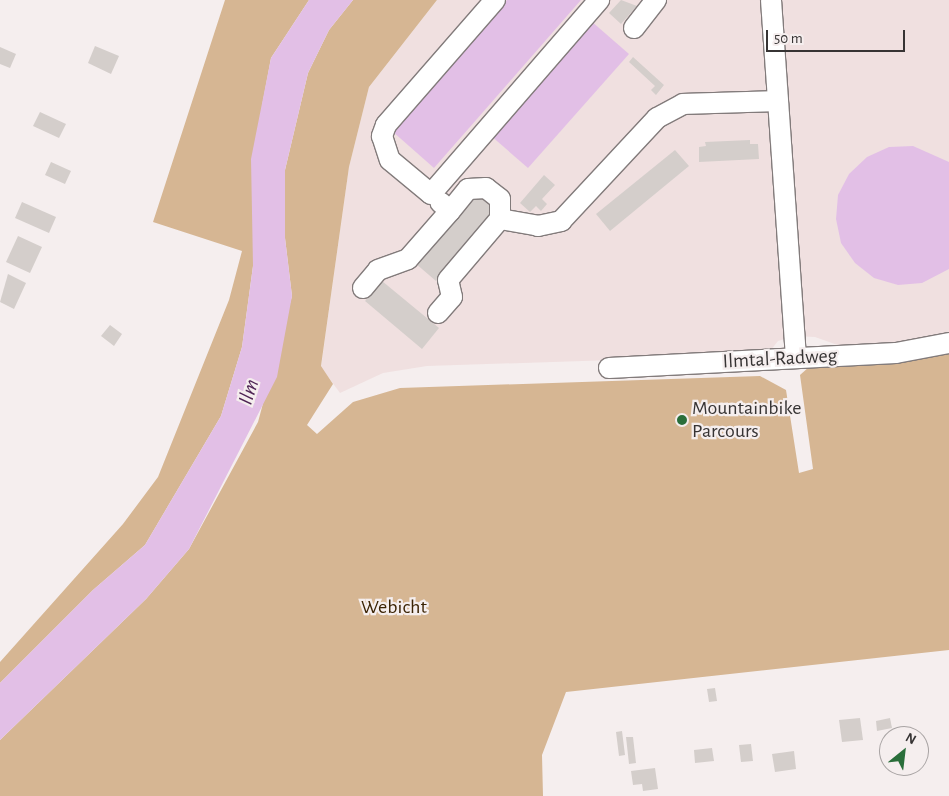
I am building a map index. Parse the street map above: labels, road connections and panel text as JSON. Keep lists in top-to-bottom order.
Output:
{
  "streets": {
    "lane": ["Ilmtal-Radweg"]
  },
  "water": ["Ilm"],
  "parks": ["Webicht"],
  "places": ["Mountainbike Parcours"],
  "scale_bar": "50 m",
  "north": "top right"
}
